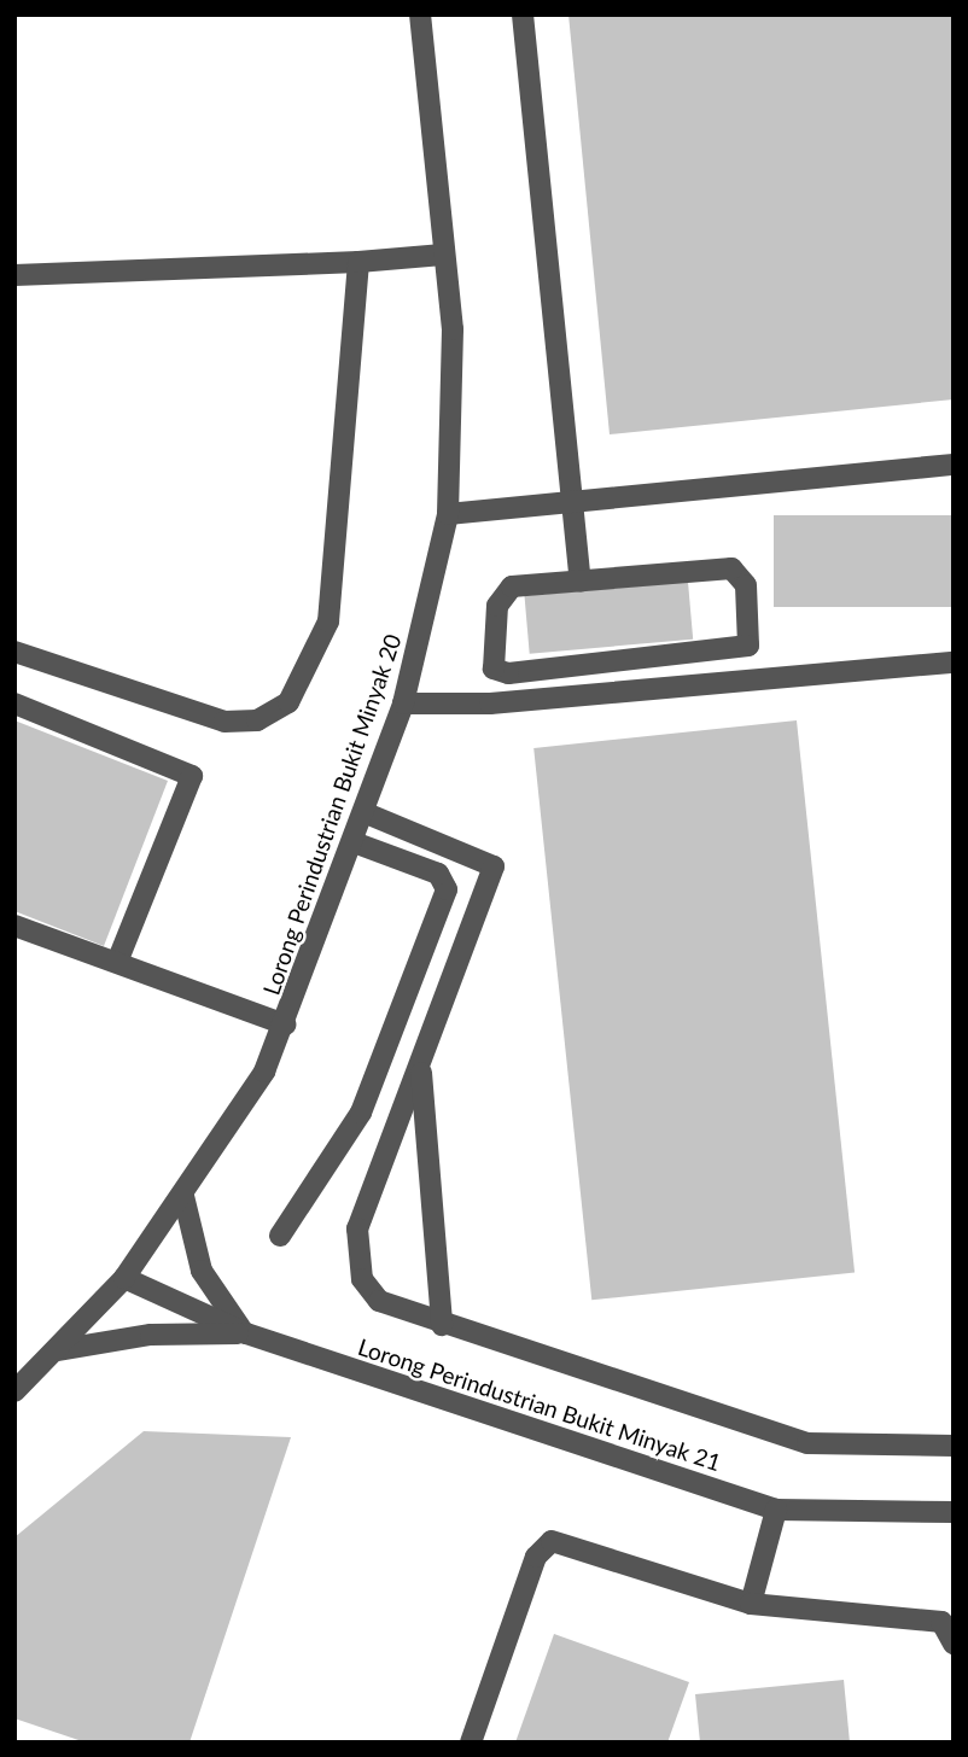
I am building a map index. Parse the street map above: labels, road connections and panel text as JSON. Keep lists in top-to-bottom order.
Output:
{
  "streets": {
    "street": ["Lorong Perindustrian Bukit Minyak 20", "Lorong Perindustrian Bukit Minyak 21"]
  },
  "crossings": [
    ["Lorong Perindustrian Bukit Minyak 20", "Lorong Perindustrian Bukit Minyak 21"]
  ]
}
